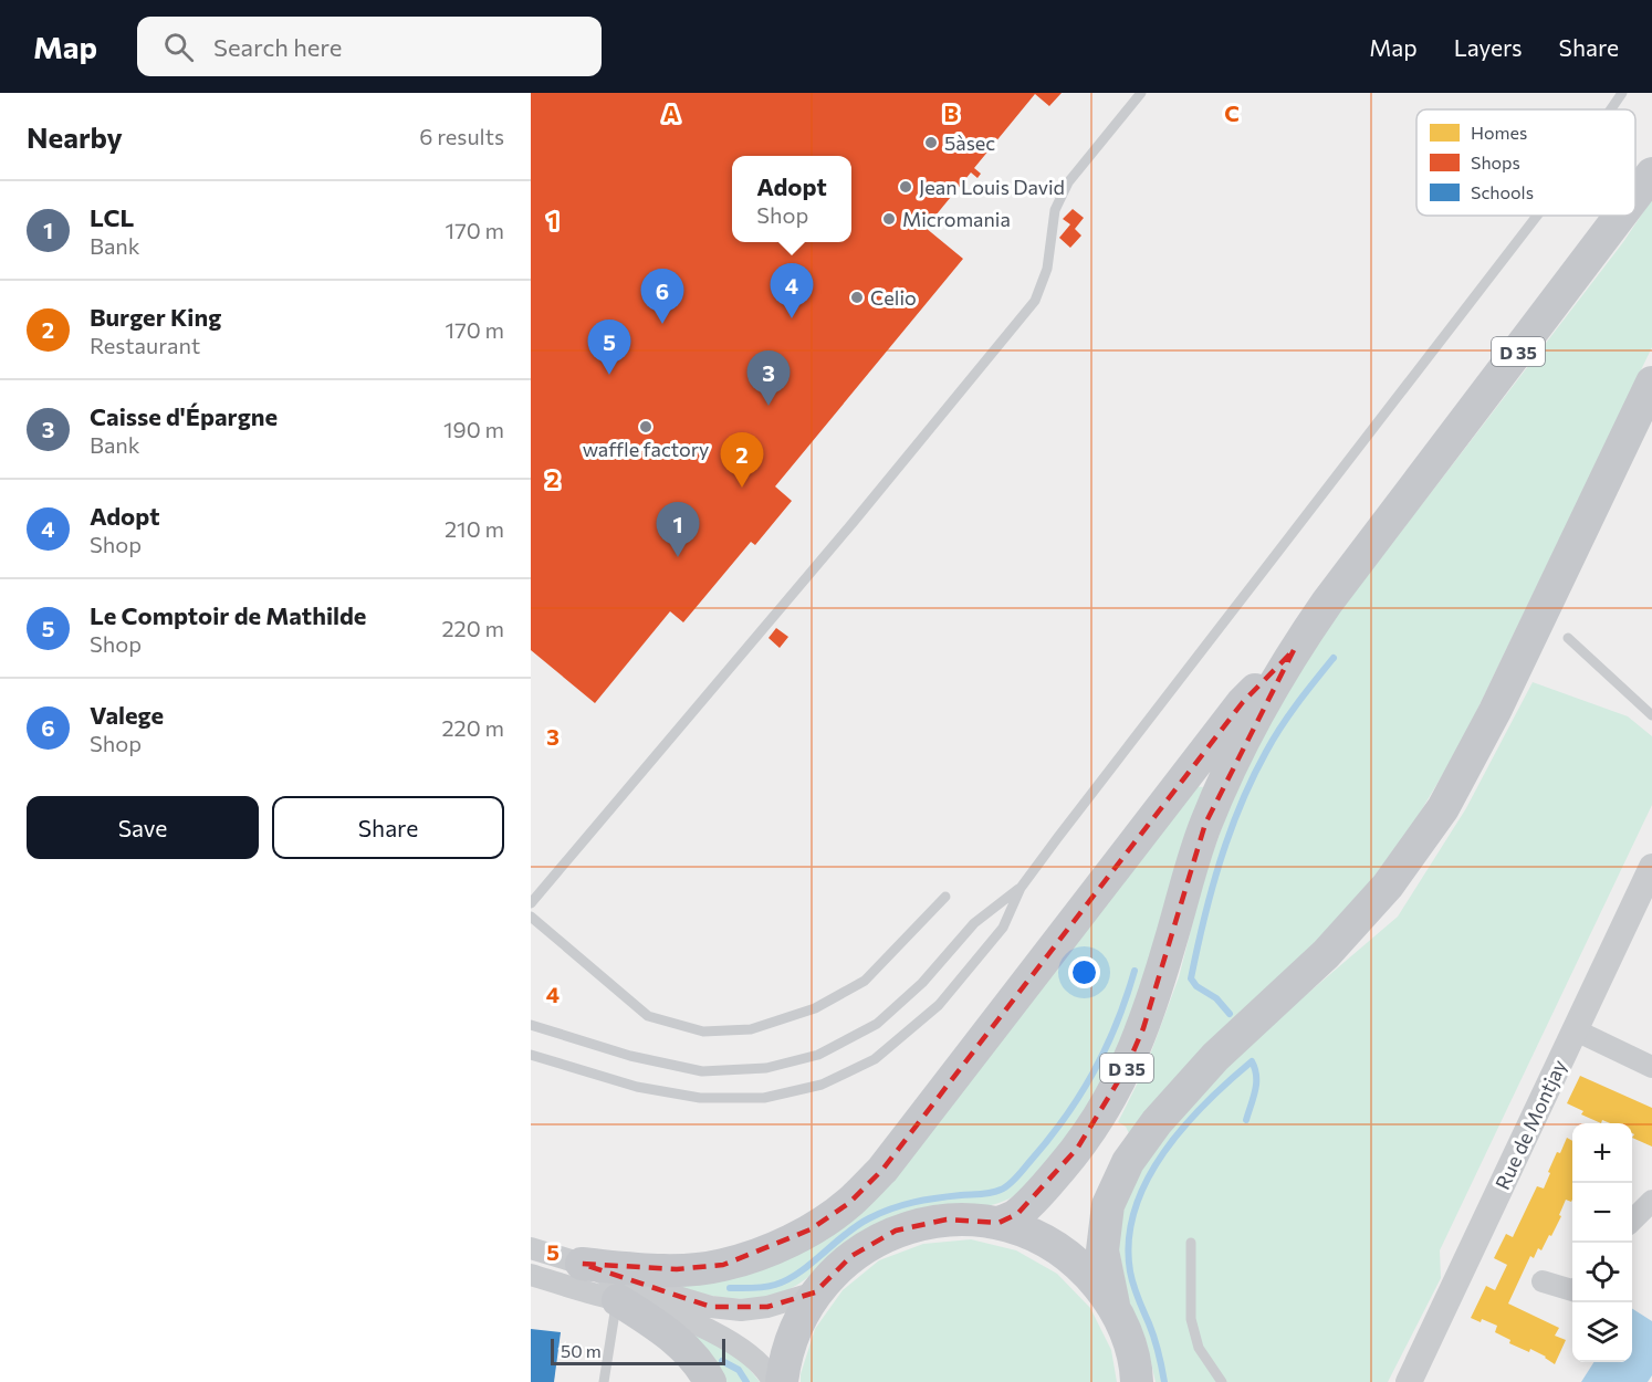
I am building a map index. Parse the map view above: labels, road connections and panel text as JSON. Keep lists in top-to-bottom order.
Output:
{
  "streets": {
    "main road": ["D 35"],
    "street": ["Rue de Montjay"]
  },
  "places": [
    "5àsec",
    "Jean Louis David",
    "Micromania",
    "Celio",
    "waffle factory"
  ],
  "legend": ["Homes", "Shops", "Schools"],
  "scale_bar": "50 m",
  "page": {
    "header": "Map",
    "search": "Search here",
    "nav": ["Map", "Layers", "Share"],
    "heading": ["Nearby", "6 results"],
    "popup": ["Adopt", "Shop"],
    "list": [
      {
        "mark": "1",
        "name": "LCL",
        "note": "Bank",
        "value": "170 m"
      },
      {
        "mark": "2",
        "name": "Burger King",
        "note": "Restaurant",
        "value": "170 m"
      },
      {
        "mark": "3",
        "name": "Caisse d'Épargne",
        "note": "Bank",
        "value": "190 m"
      },
      {
        "mark": "4",
        "name": "Adopt",
        "note": "Shop",
        "value": "210 m"
      },
      {
        "mark": "5",
        "name": "Le Comptoir de Mathilde",
        "note": "Shop",
        "value": "220 m"
      },
      {
        "mark": "6",
        "name": "Valege",
        "note": "Shop",
        "value": "220 m"
      }
    ],
    "pins": [
      "4",
      "6",
      "5",
      "3",
      "2",
      "1"
    ],
    "buttons": ["Save", "Share"],
    "map_buttons": ["+", "−"],
    "scale": "50 m"
  },
  "grid": {
    "columns": ["A", "B", "C"],
    "rows": [
      "1",
      "2",
      "3",
      "4",
      "5"
    ]
  }
}
